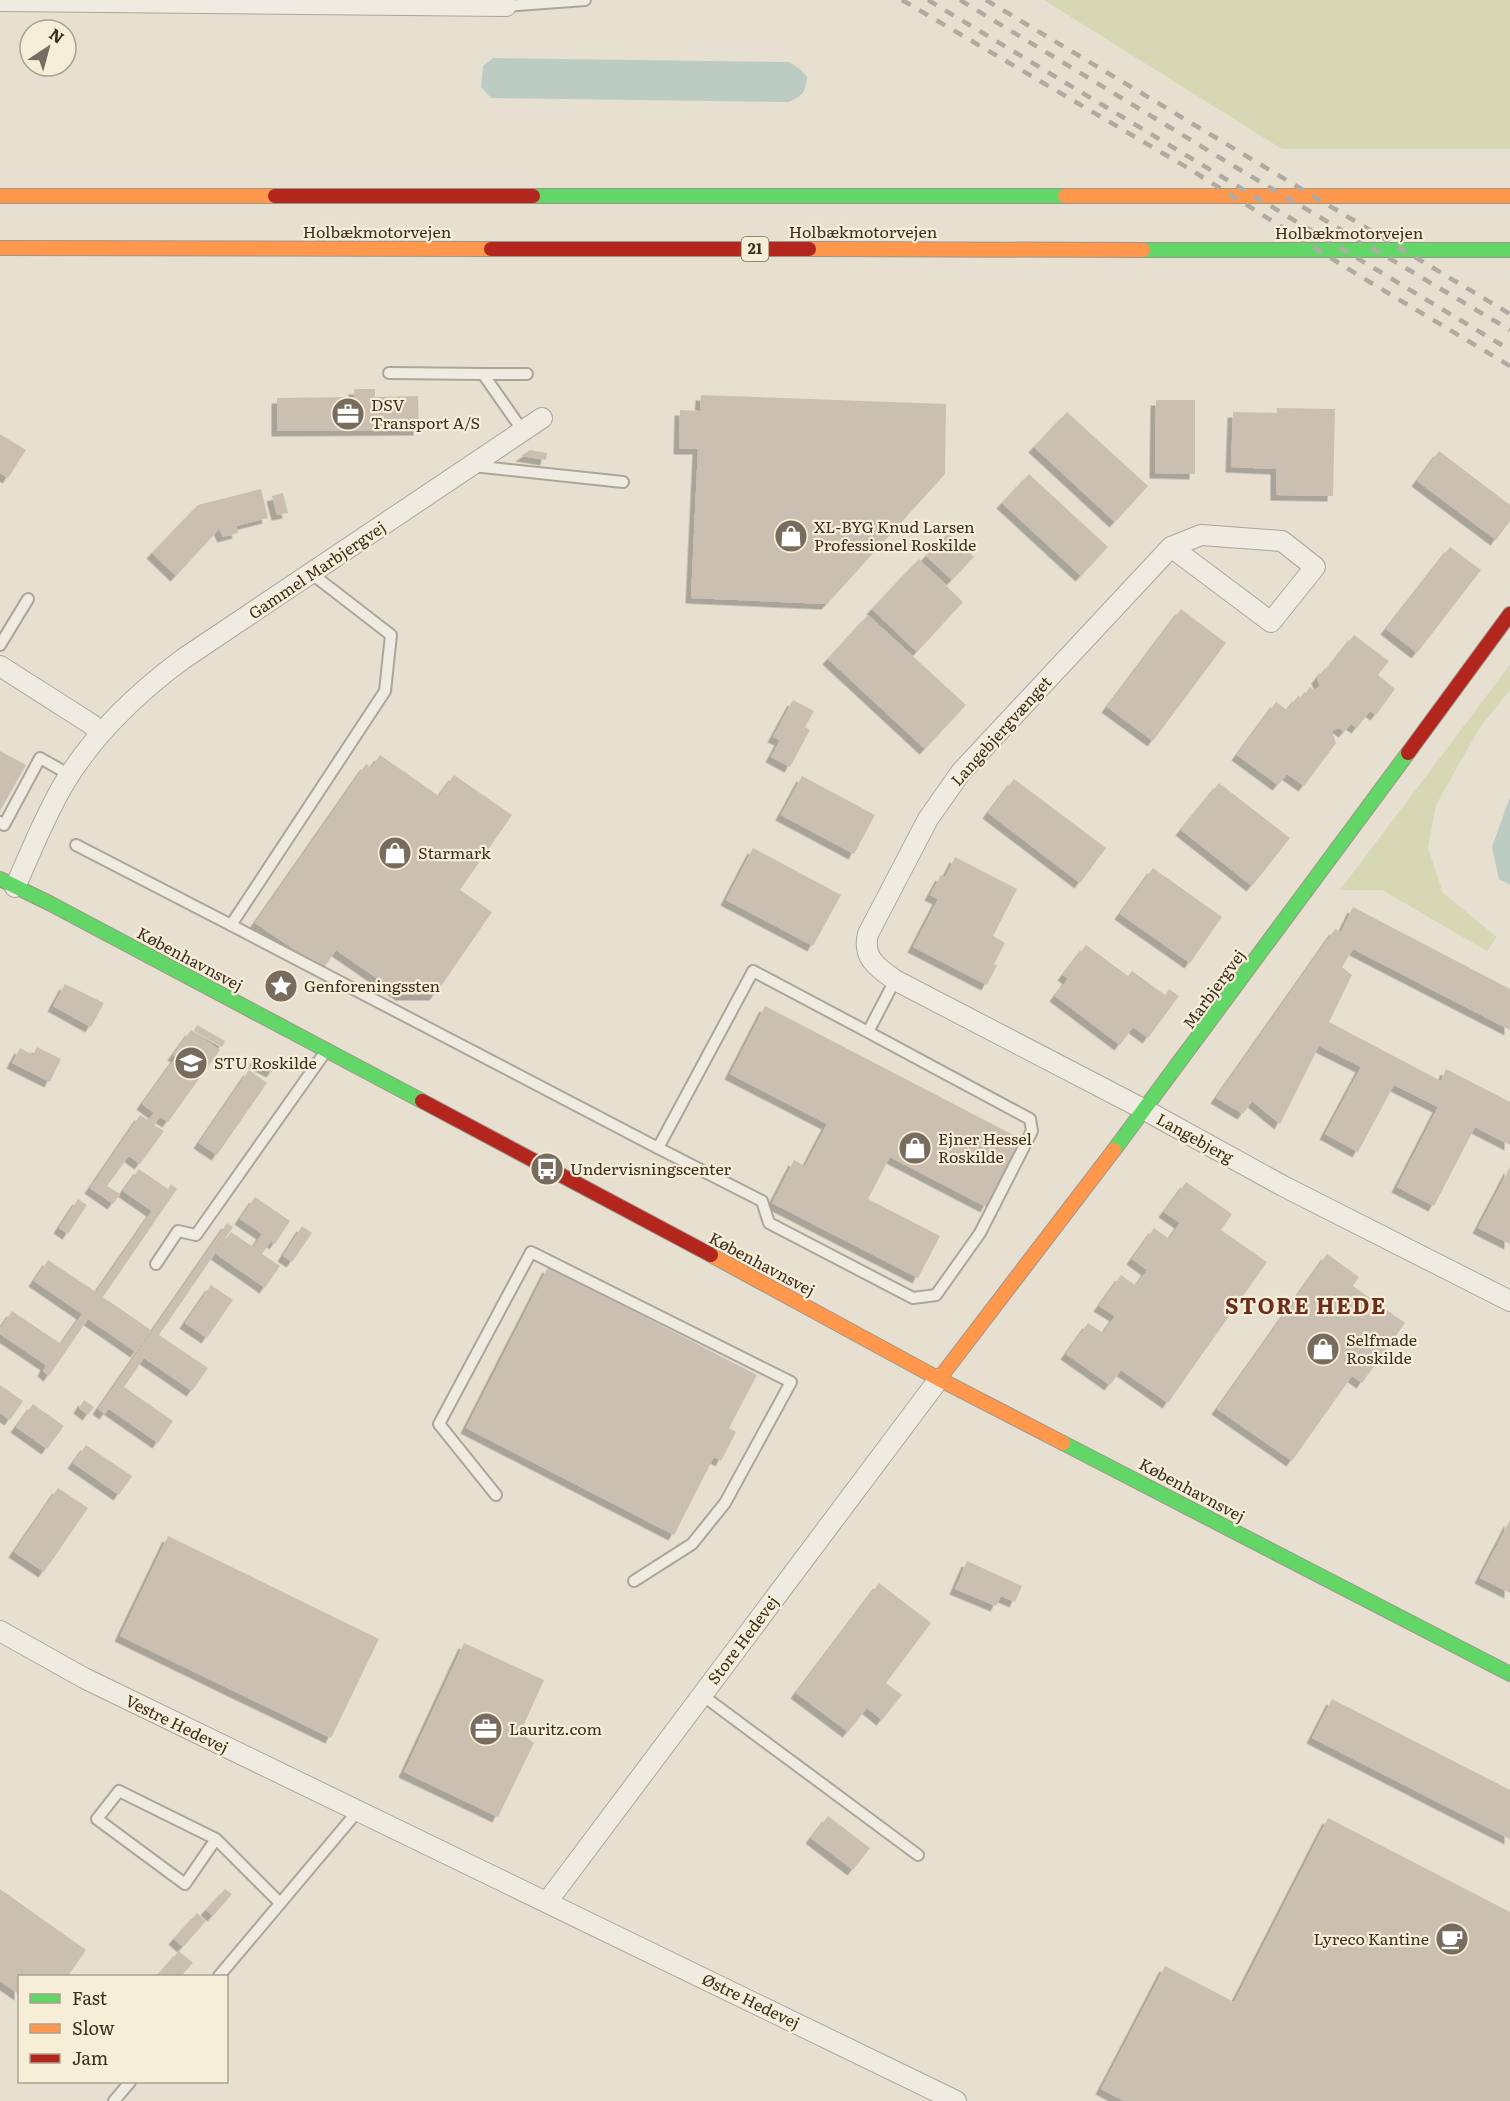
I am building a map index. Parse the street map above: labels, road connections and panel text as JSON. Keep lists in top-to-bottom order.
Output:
{
  "streets": {
    "main road": [
      "Holbækmotorvejen",
      "21",
      "Københavnsvej",
      "Marbjergvej"
    ],
    "street": [
      "Gammel Marbjergvej",
      "Langebjergvænget",
      "Langebjerg",
      "Store Hedevej",
      "Vestre Hedevej",
      "Østre Hedevej"
    ]
  },
  "crossings": [
    ["Gammel Marbjergvej", "Københavnsvej"],
    ["Langebjergvænget", "Langebjerg"],
    ["Københavnsvej", "Marbjergvej"],
    ["Københavnsvej", "Store Hedevej"],
    ["Marbjergvej", "Langebjerg"],
    ["Marbjergvej", "Store Hedevej"],
    ["Store Hedevej", "Vestre Hedevej"],
    ["Store Hedevej", "Østre Hedevej"],
    ["Vestre Hedevej", "Østre Hedevej"]
  ],
  "districts": ["STORE HEDE"],
  "places": {
    "office": ["DSV Transport A/S", "Lauritz.com"],
    "shop": [
      "XL-BYG Knud Larsen Professionel Roskilde",
      "Starmark",
      "Ejner Hessel Roskilde",
      "Selfmade Roskilde"
    ],
    "place": ["Genforeningssten"],
    "school or university": ["STU Roskilde"],
    "bus stop": ["Undervisningscenter"],
    "cafe": ["Lyreco Kantine"]
  },
  "legend": ["Fast", "Slow", "Jam"],
  "north": "top right"
}
